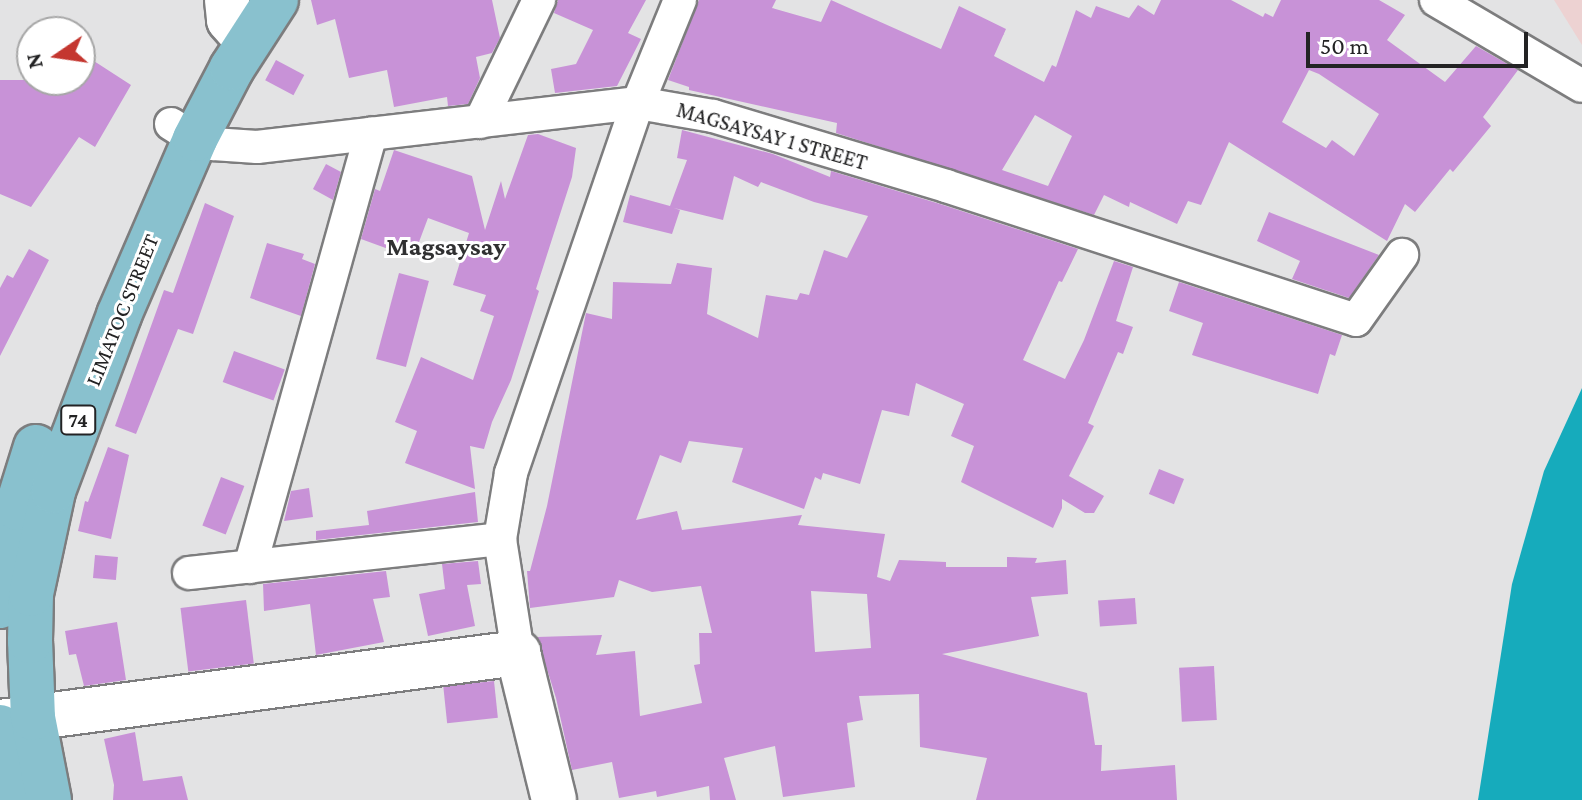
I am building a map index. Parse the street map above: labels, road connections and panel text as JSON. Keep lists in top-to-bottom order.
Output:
{
  "streets": {
    "main road": ["LIMATOC STREET", "74"],
    "street": ["MAGSAYSAY 1 STREET"]
  },
  "crossings": [
    ["MAGSAYSAY 1 STREET", "LIMATOC STREET"],
    ["LIMATOC STREET", "74"]
  ],
  "districts": ["Magsaysay"],
  "scale_bar": "50 m",
  "north": "left"
}
